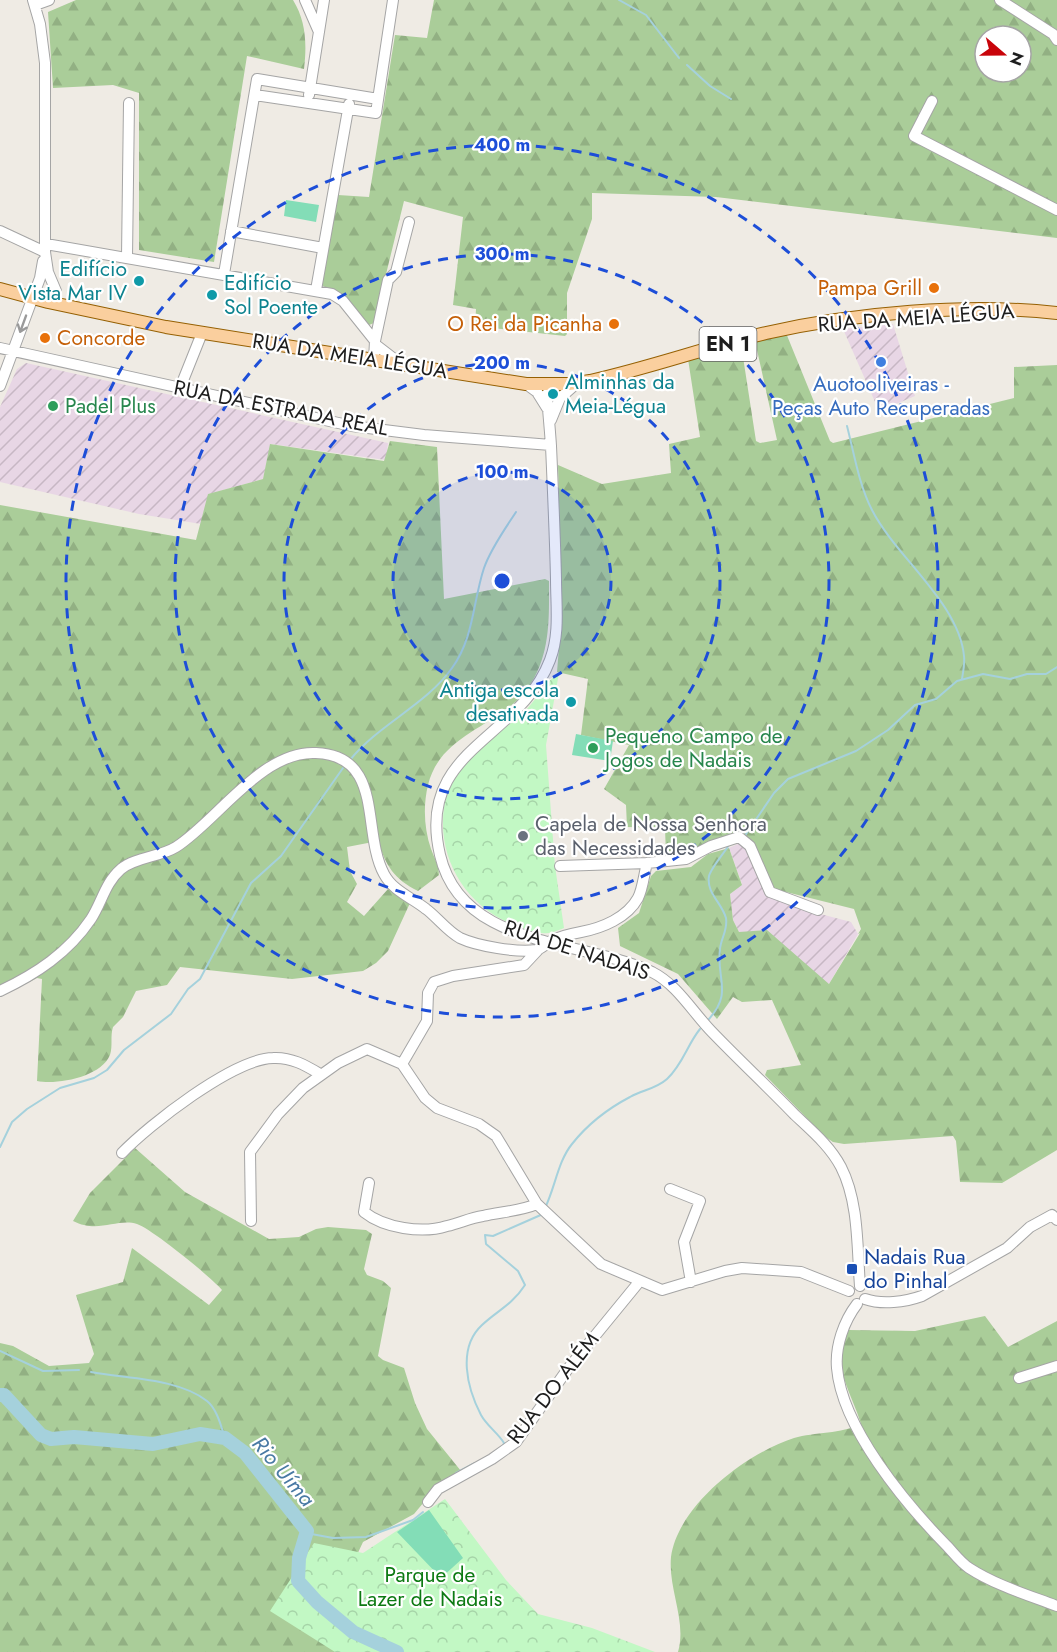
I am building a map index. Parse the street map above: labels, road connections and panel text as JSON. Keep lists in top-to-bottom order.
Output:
{
  "streets": {
    "main road": ["RUA DA MEIA LÉGUA", "EN 1"],
    "street": ["RUA DA ESTRADA REAL", "RUA DE NADAIS", "RUA DO ALÉM"]
  },
  "crossings": [
    ["RUA DA MEIA LÉGUA", "RUA DE NADAIS"],
    ["RUA DA ESTRADA REAL", "RUA DE NADAIS"]
  ],
  "water": ["Rio Uíma"],
  "parks": ["Parque de Lazer de Nadais"],
  "places": {
    "other": [
      "Edifício Vista Mar IV",
      "Pampa Grill",
      "Edifício Sol Poente",
      "O Rei da Picanha",
      "Concorde",
      "Auotooliveiras - Peças Auto Recuperadas",
      "Alminhas da Meia-Légua",
      "Padel Plus",
      "Antiga escola desativada",
      "Pequeno Campo de Jogos de Nadais",
      "Capela de Nossa Senhora das Necessidades"
    ],
    "transit": ["Nadais Rua do Pinhal"]
  },
  "north": "right",
  "rings": [
    "400 m",
    "300 m",
    "200 m",
    "100 m"
  ]
}
